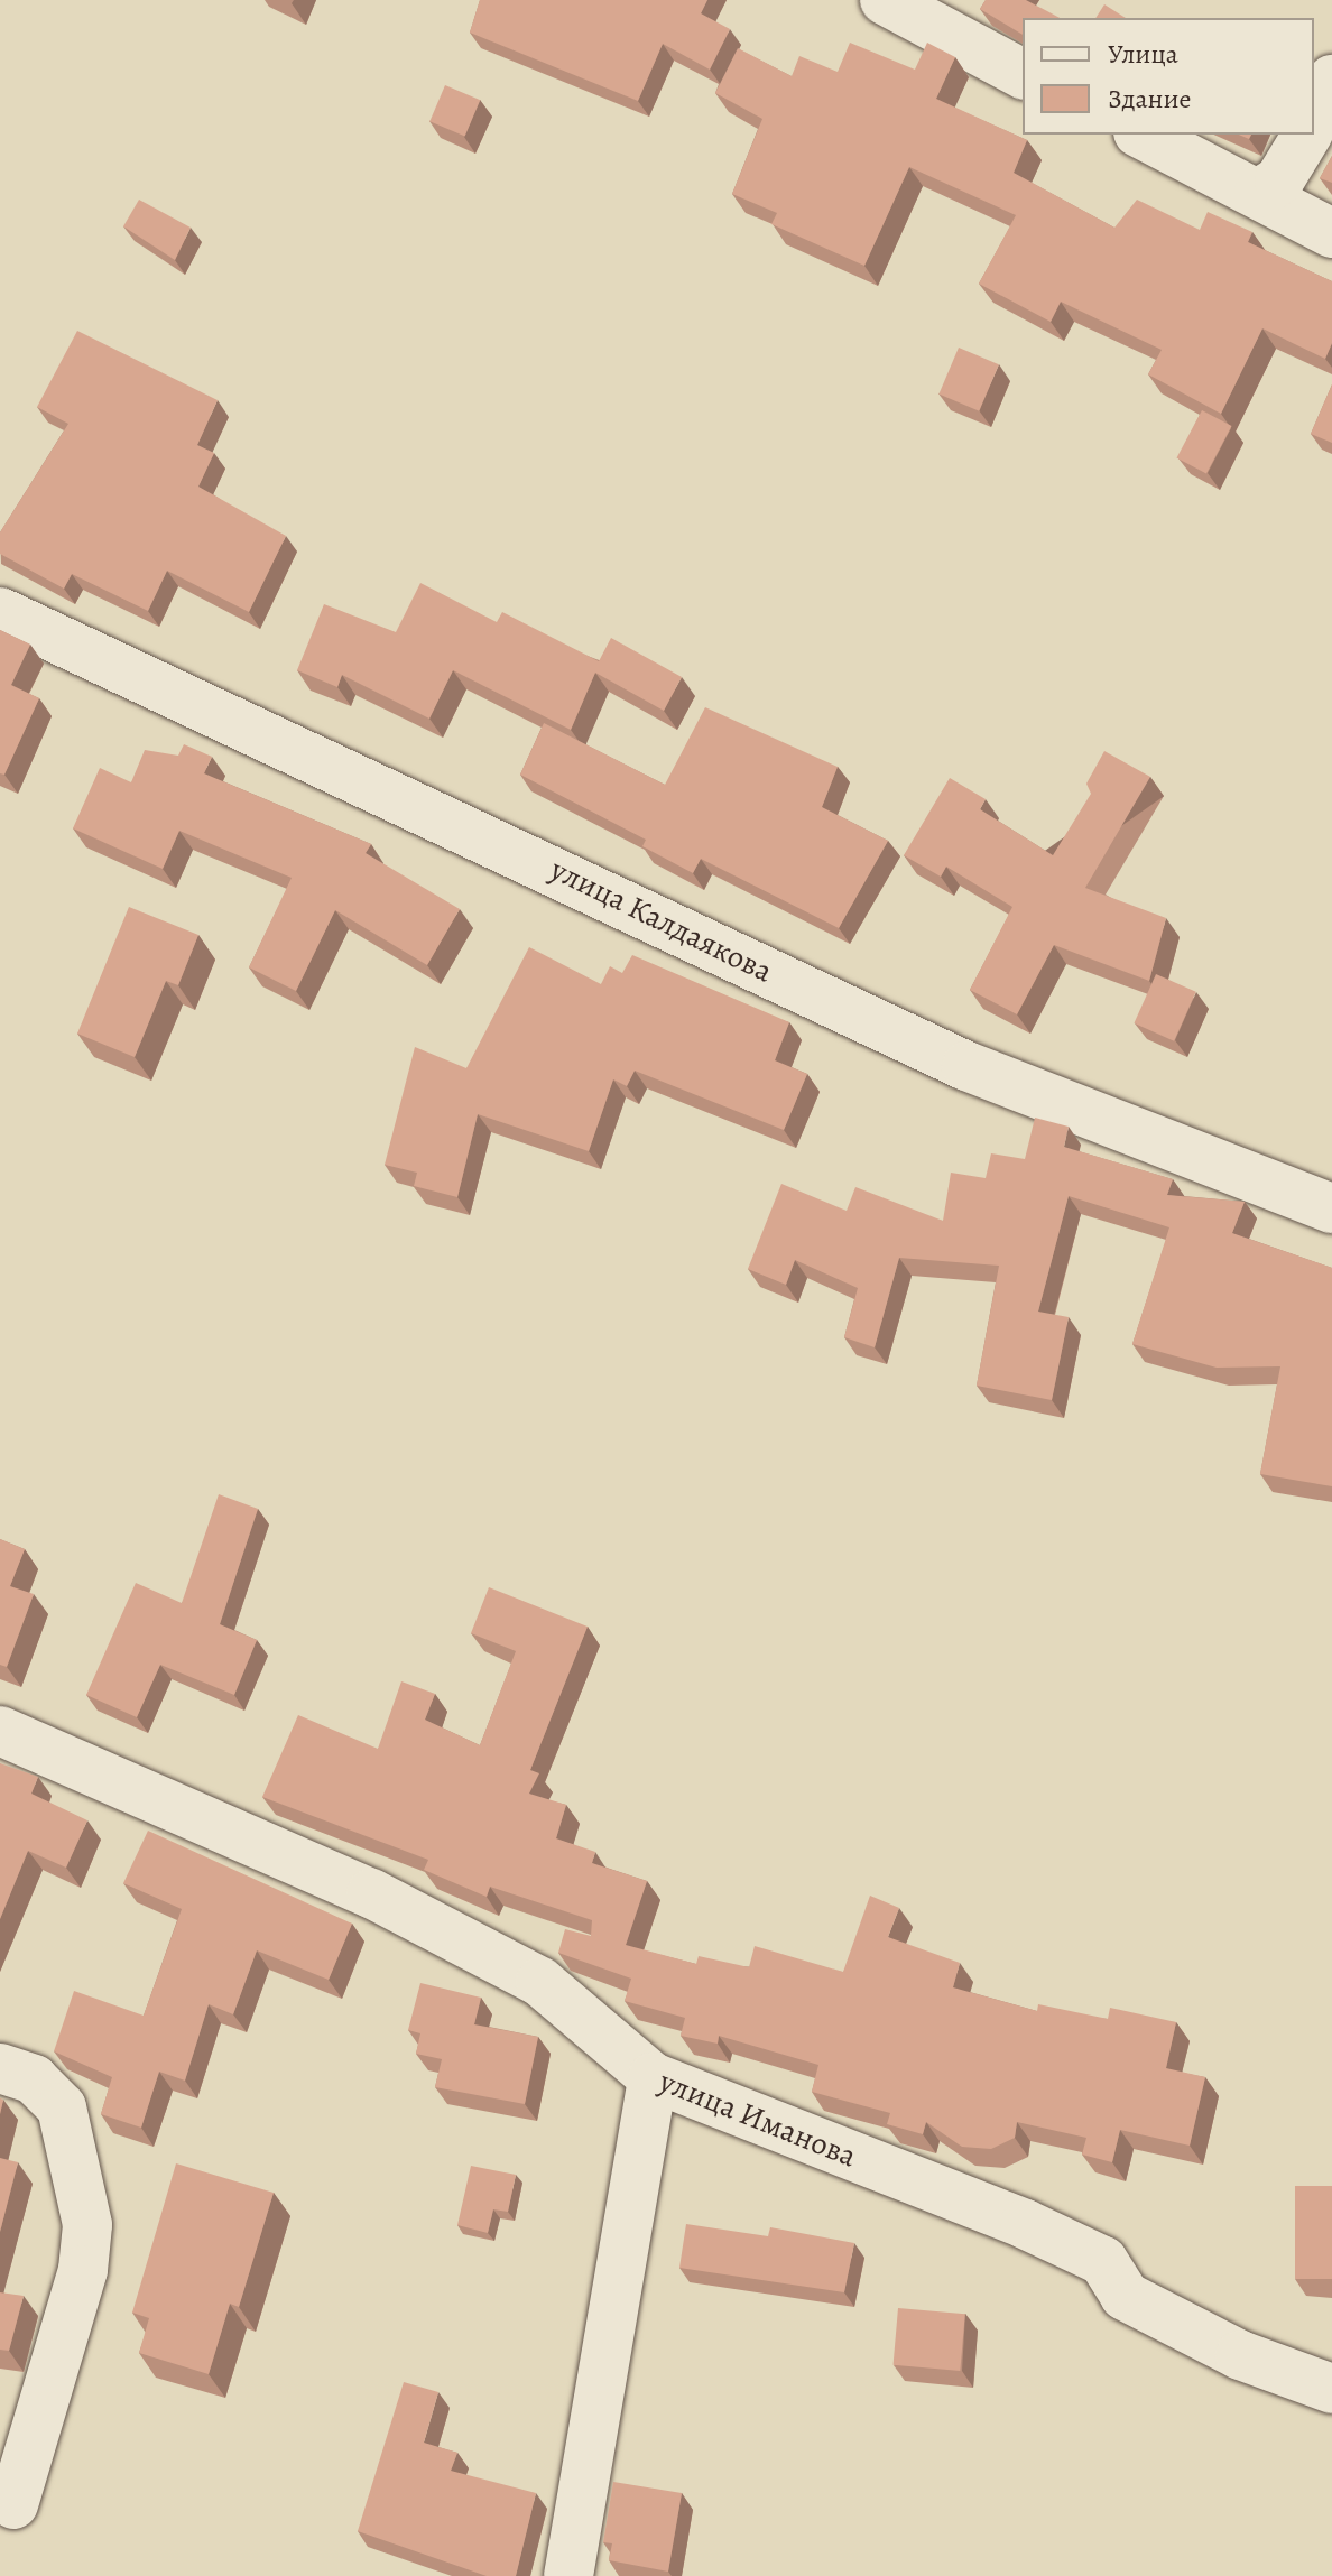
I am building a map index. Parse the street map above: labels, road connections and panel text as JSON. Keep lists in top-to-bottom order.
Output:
{
  "streets": {
    "street": ["улица Калдаякова", "улица Иманова"]
  },
  "legend": ["Улица", "Здание"]
}
